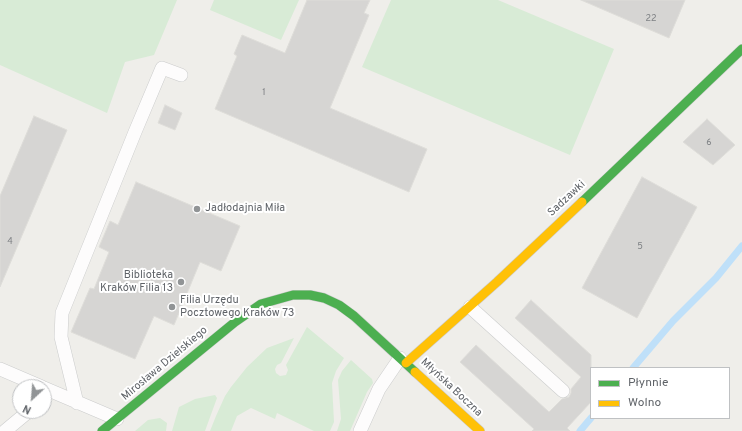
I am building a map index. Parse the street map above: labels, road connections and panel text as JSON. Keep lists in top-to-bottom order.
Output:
{
  "streets": {
    "street": ["Sadzawki", "Mirosława Dzielskiego", "Młyńska Boczna"]
  },
  "crossings": [
    ["Sadzawki", "Mirosława Dzielskiego"],
    ["Sadzawki", "Młyńska Boczna"],
    ["Mirosława Dzielskiego", "Młyńska Boczna"]
  ],
  "places": ["Jadłodajnia Miła", "Biblioteka Kraków Filia 13", "Filia Urzędu Pocztowego Kraków 73"],
  "house_numbers": [
    "22",
    "1",
    "6",
    "4",
    "5"
  ],
  "legend": ["Płynnie", "Wolno"],
  "north": "bottom left"
}
